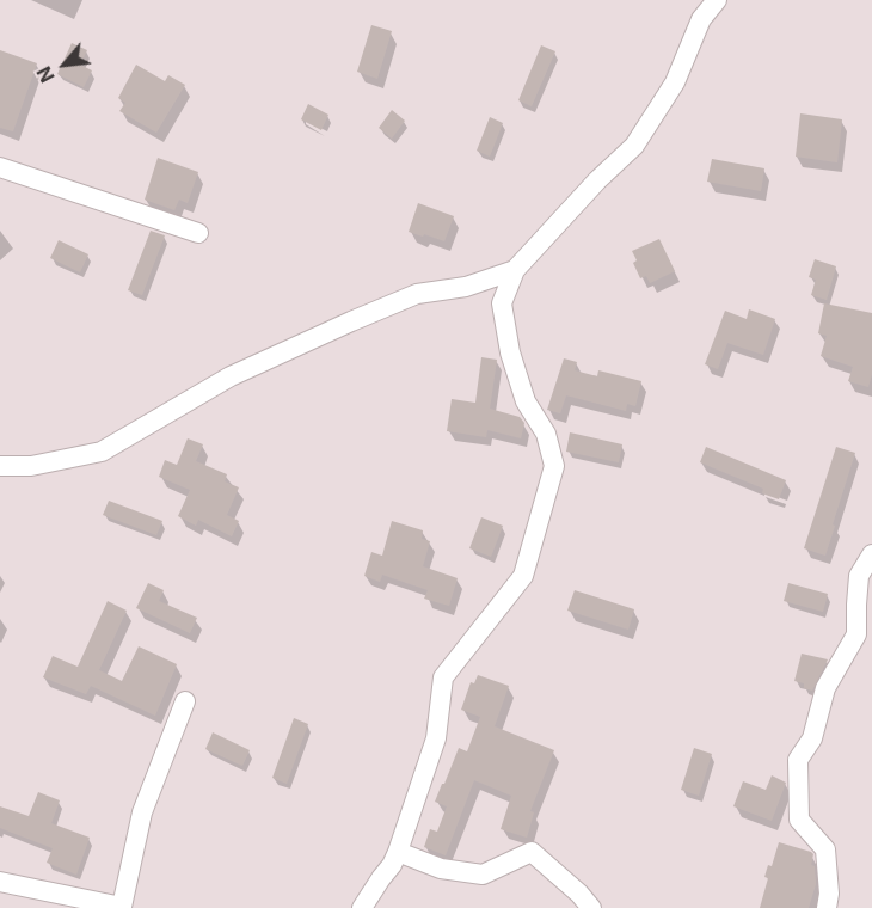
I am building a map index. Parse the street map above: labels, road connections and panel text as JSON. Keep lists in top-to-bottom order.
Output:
{
  "north": "bottom left"
}
